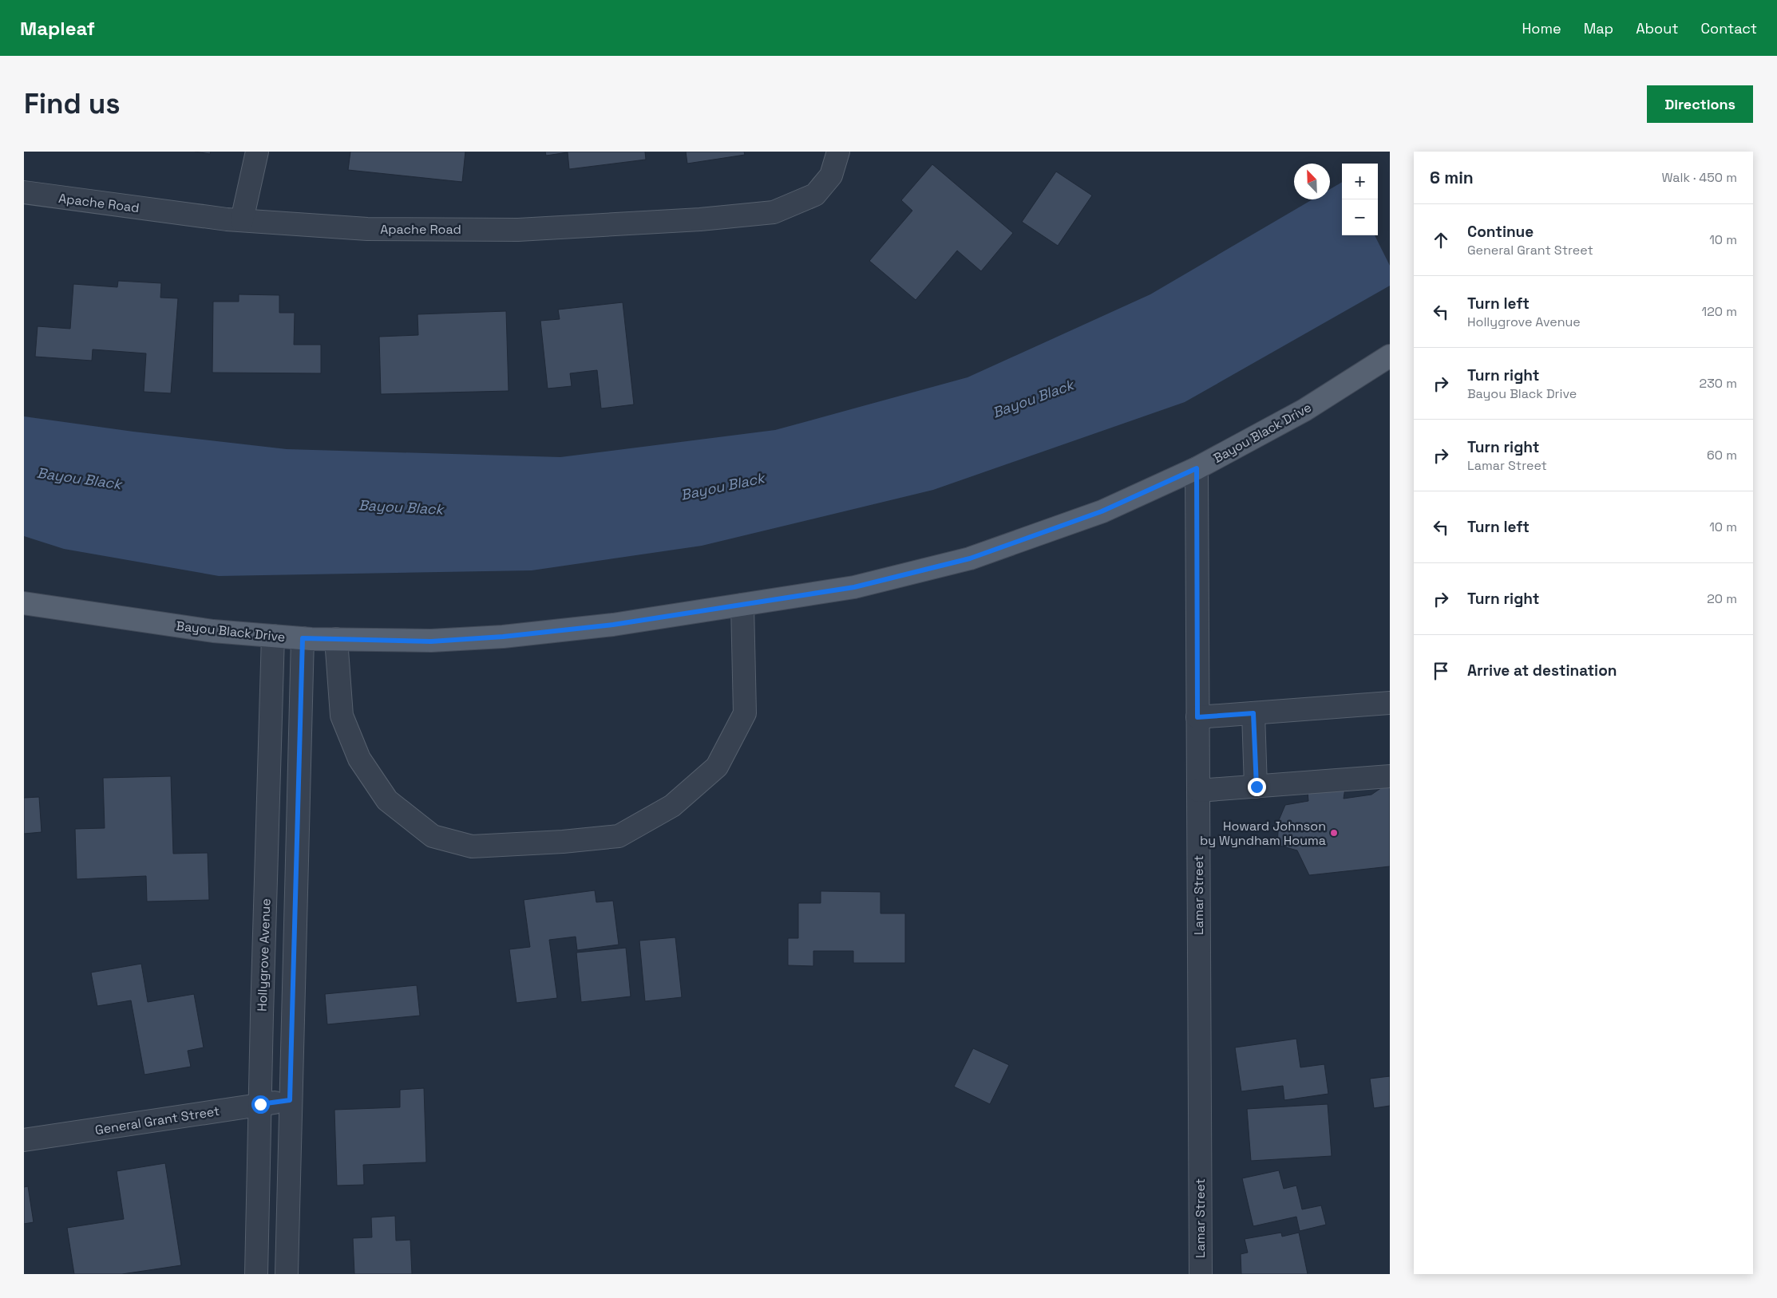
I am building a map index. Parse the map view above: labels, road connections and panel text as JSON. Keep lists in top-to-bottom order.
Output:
{
  "streets": {
    "main road": ["Bayou Black Drive"],
    "street": [
      "Apache Road",
      "Lamar Street",
      "Hollygrove Avenue",
      "General Grant Street"
    ]
  },
  "crossings": [
    ["Bayou Black Drive", "Lamar Street"],
    ["Bayou Black Drive", "Hollygrove Avenue"],
    ["Hollygrove Avenue", "General Grant Street"]
  ],
  "water": ["Bayou Black"],
  "places": ["Howard Johnson by Wyndham Houma"],
  "north": "top left",
  "page": {
    "header": "Mapleaf",
    "nav": [
      "Home",
      "Map",
      "About",
      "Contact"
    ],
    "buttons": "Directions",
    "title": "Find us",
    "heading": ["6 min", "Walk · 450 m"],
    "map_buttons": ["+", "−"],
    "list": [
      ["Continue", "General Grant Street", "10 m"],
      ["Turn left", "Hollygrove Avenue", "120 m"],
      ["Turn right", "Bayou Black Drive", "230 m"],
      ["Turn right", "Lamar Street", "60 m"],
      ["Turn left", "10 m"],
      ["Turn right", "20 m"],
      "Arrive at destination"
    ]
  }
}
